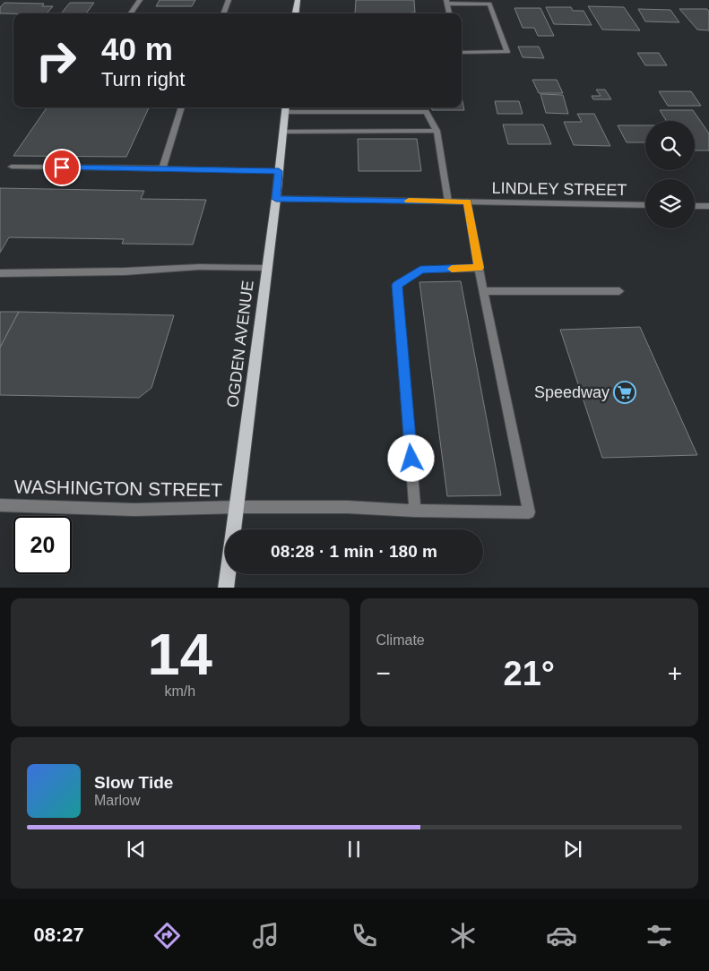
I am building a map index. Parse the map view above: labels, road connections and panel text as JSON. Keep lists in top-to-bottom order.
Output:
{
  "streets": {
    "main road": ["OGDEN AVENUE"],
    "street": ["LINDLEY STREET", "WASHINGTON STREET"]
  },
  "crossings": [
    ["LINDLEY STREET", "OGDEN AVENUE"],
    ["OGDEN AVENUE", "WASHINGTON STREET"]
  ],
  "places": {
    "supermarket": ["Speedway"]
  },
  "page": {
    "turn": ["40 m", "Turn right"],
    "limit": "20",
    "trip": "08:28 · 1 min · 180 m",
    "tile": [
      ["14", "km/h"],
      "Climate"
    ],
    "heat": ["−", "21°", "+"],
    "song": ["Slow Tide", "Marlow"],
    "tabs": "08:27"
  }
}
